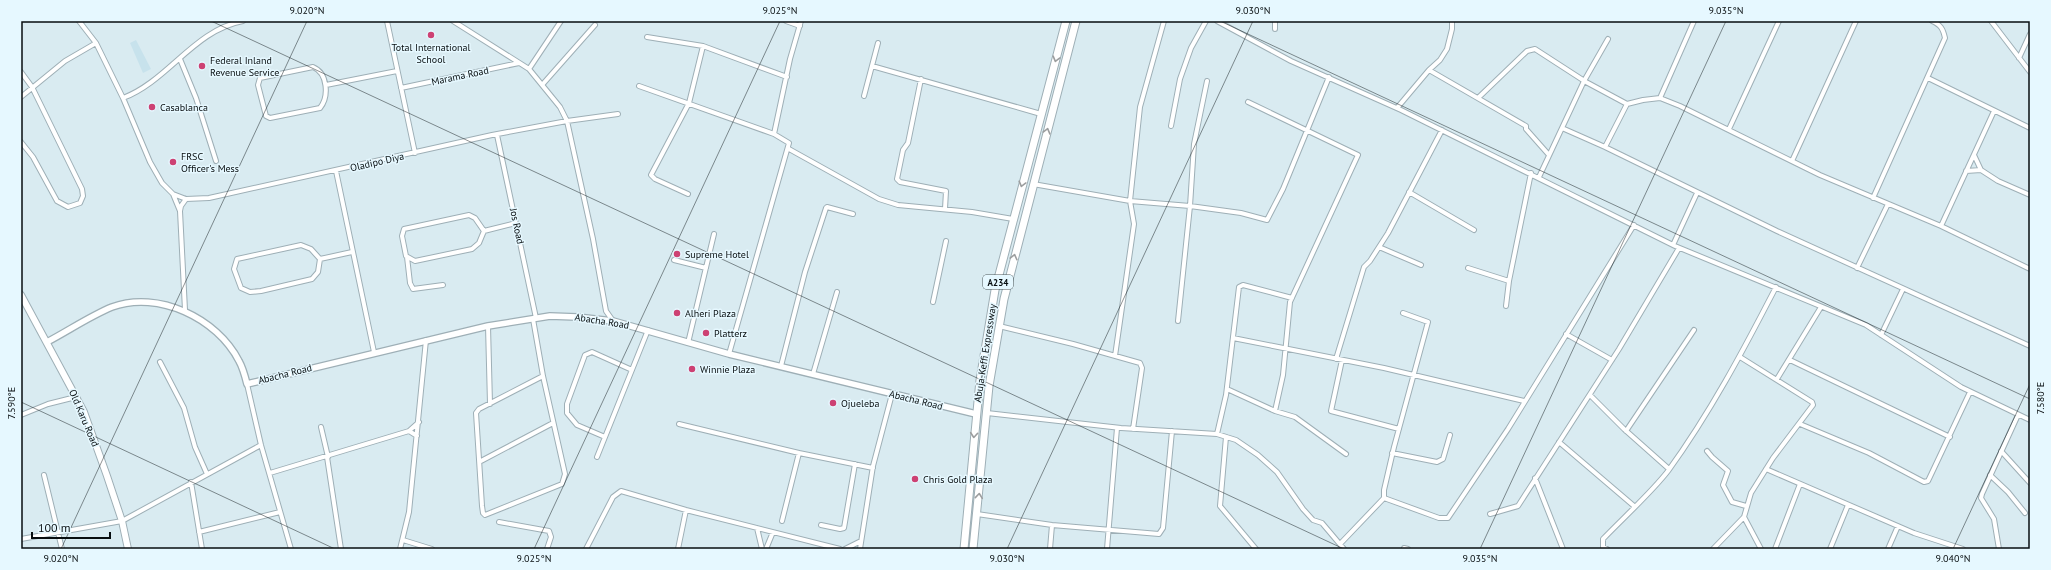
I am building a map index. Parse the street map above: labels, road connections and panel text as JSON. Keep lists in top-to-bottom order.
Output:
{
  "streets": {
    "highway": ["A234", "Abuja-Keffi Expressway"],
    "main road": ["Old Karu Road"],
    "street": [
      "Marama Road",
      "Oladipo Diya",
      "Jos Road",
      "Abacha Road"
    ]
  },
  "crossings": [
    ["Oladipo Diya", "Jos Road"],
    ["Jos Road", "Abacha Road"],
    ["Abacha Road", "Abuja-Keffi Expressway"]
  ],
  "places": [
    "Total International School",
    "Federal Inland Revenue Service",
    "Casablanca",
    "FRSC Officer's Mess",
    "Supreme Hotel",
    "Alheri Plaza",
    "Platterz",
    "Winnie Plaza",
    "Ojueleba",
    "Chris Gold Plaza"
  ],
  "scale_bar": "100 m",
  "coordinates": [
    "9.020°N",
    "9.025°N",
    "9.030°N",
    "9.035°N",
    "7.580°E",
    "7.590°E",
    "9.040°N"
  ]
}
